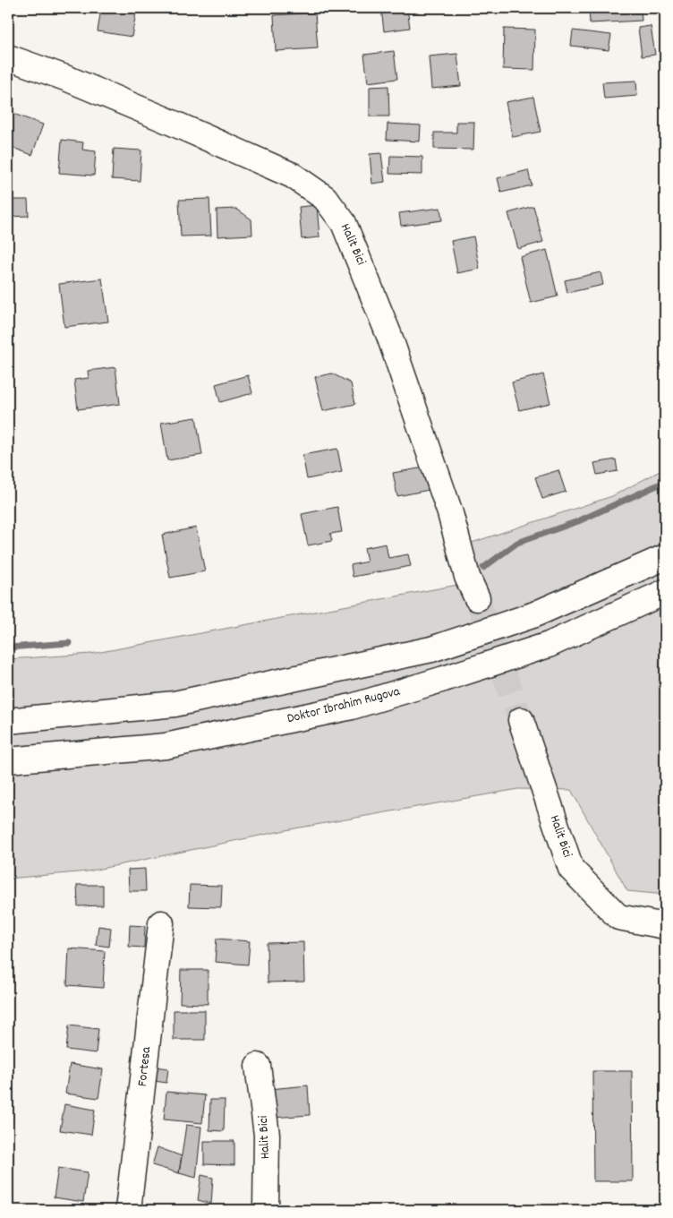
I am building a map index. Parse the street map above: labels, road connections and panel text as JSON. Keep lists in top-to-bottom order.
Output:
{
  "streets": {
    "main road": ["Halit Bici", "Doktor Ibrahim Rugova", "Fortesa"]
  }
}
